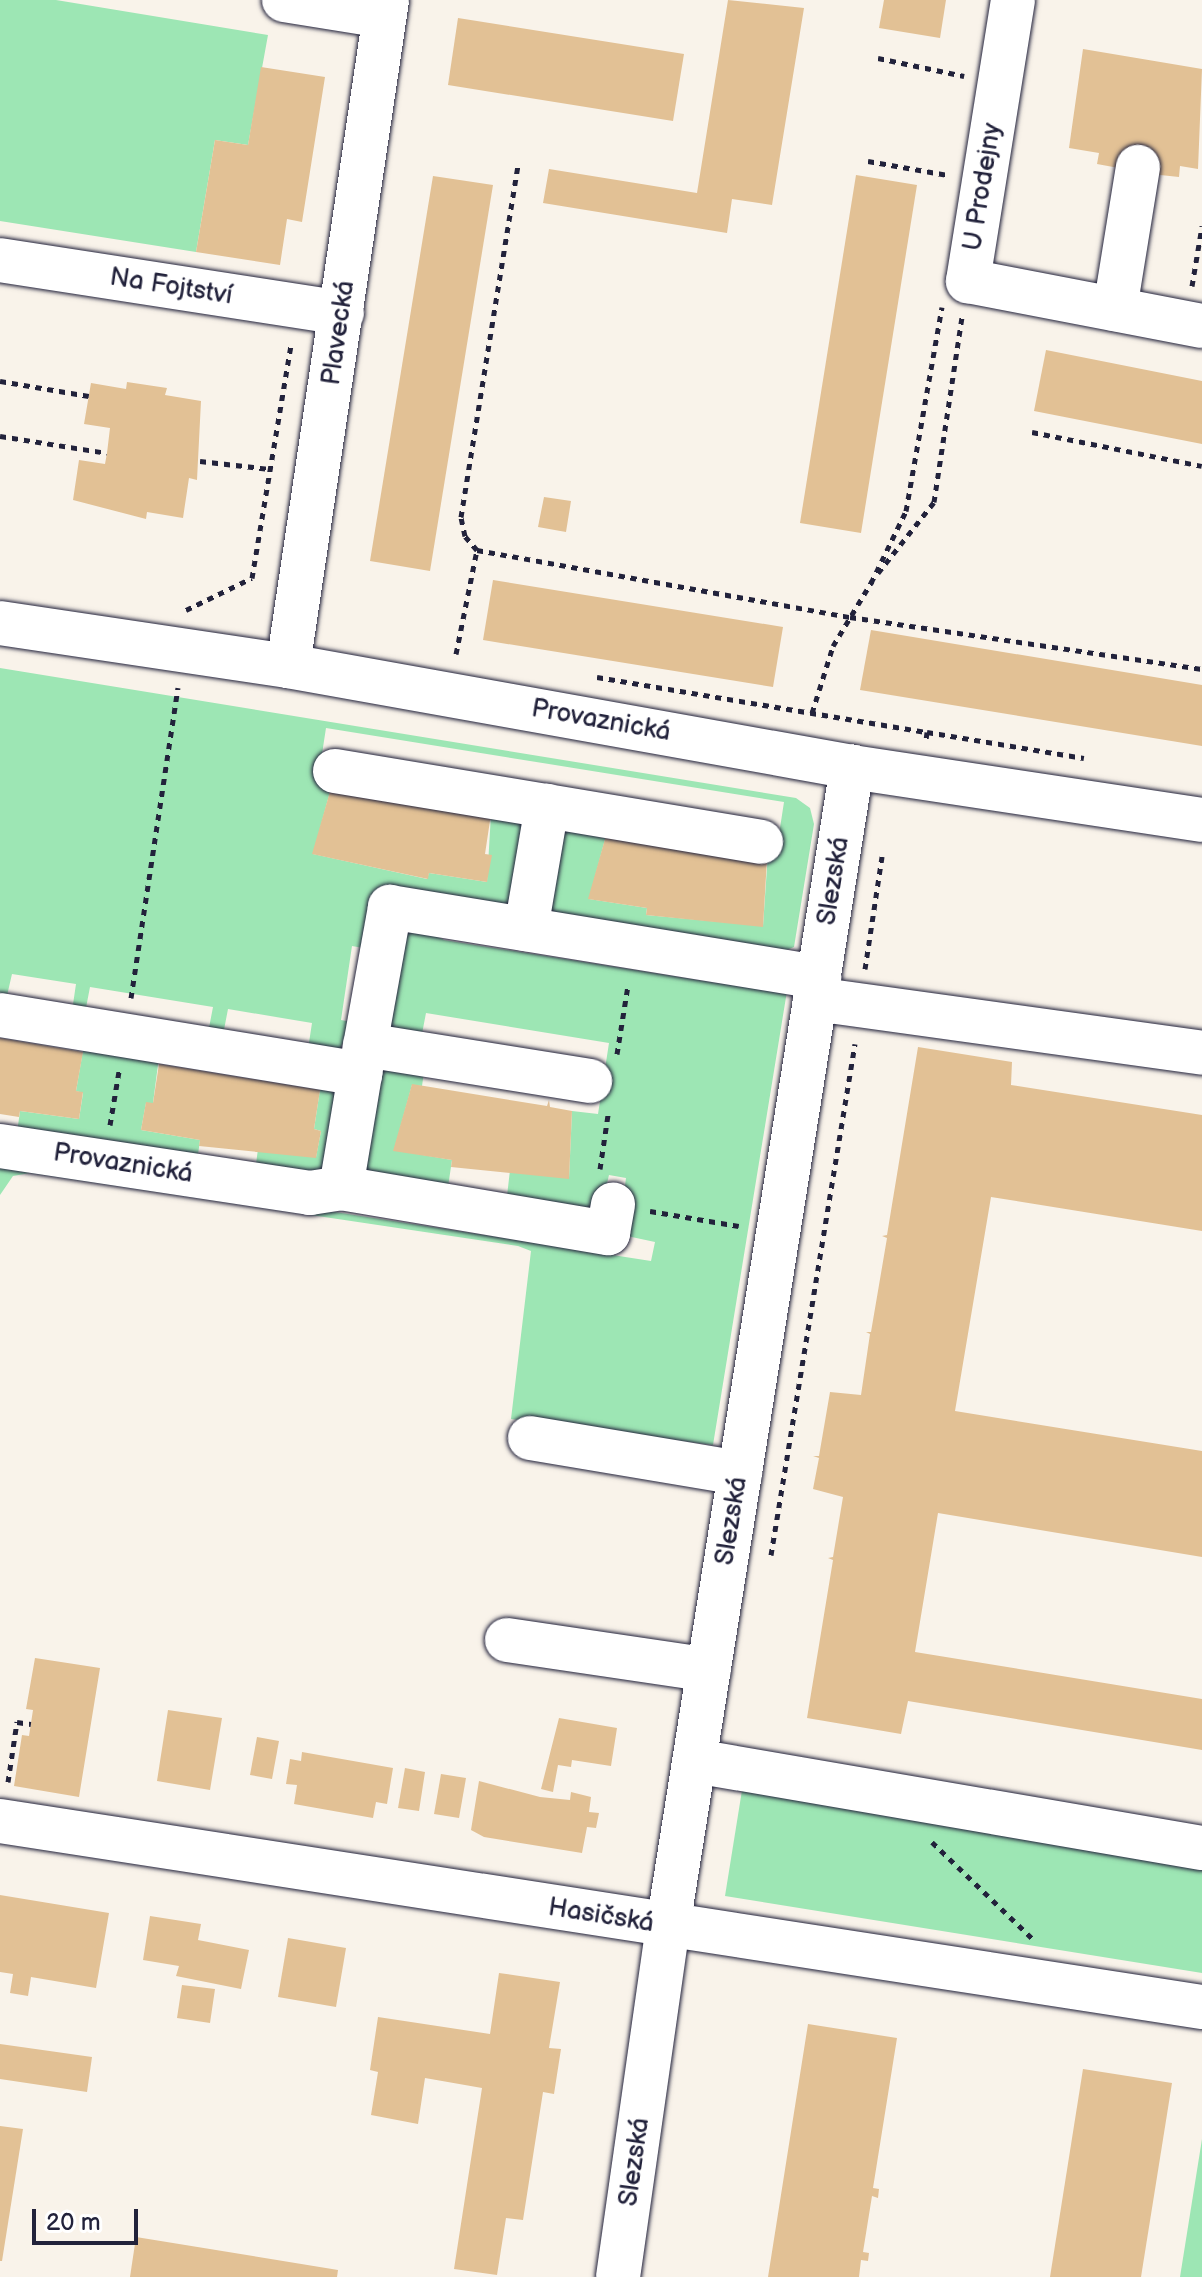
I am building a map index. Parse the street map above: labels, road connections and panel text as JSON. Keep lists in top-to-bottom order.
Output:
{
  "streets": {
    "street": [
      "U Prodejny",
      "Na Fojtství",
      "Plavecká",
      "Provaznická",
      "Slezská",
      "Hasičská"
    ]
  },
  "crossings": [
    ["Na Fojtství", "Plavecká"],
    ["Plavecká", "Provaznická"],
    ["Provaznická", "Slezská"],
    ["Slezská", "Hasičská"]
  ],
  "scale_bar": "20 m"
}
